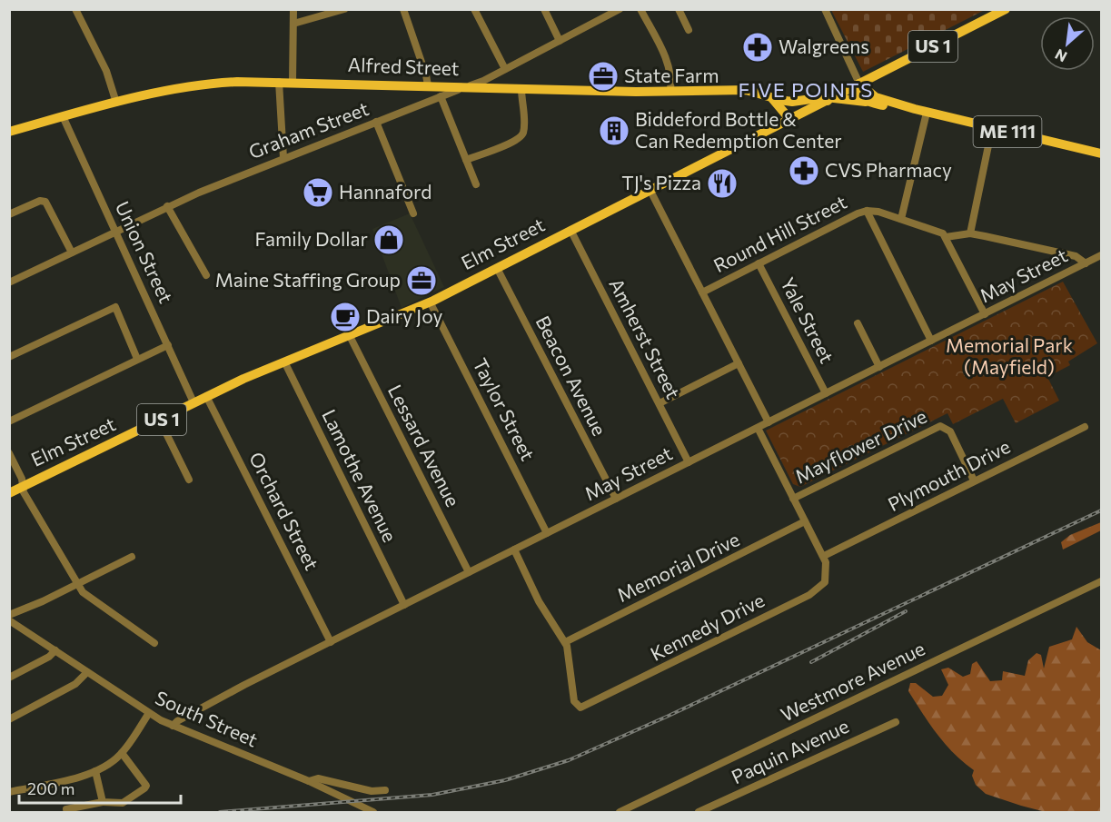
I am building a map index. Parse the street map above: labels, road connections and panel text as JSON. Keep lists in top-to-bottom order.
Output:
{
  "streets": {
    "main road": [
      "US 1",
      "Alfred Street",
      "ME 111",
      "Elm Street"
    ],
    "street": [
      "Graham Street",
      "Round Hill Street",
      "Union Street",
      "May Street",
      "Yale Street",
      "Amherst Street",
      "Beacon Avenue",
      "Taylor Street",
      "Lessard Avenue",
      "Mayflower Drive",
      "Lamothe Avenue",
      "Plymouth Drive",
      "Orchard Street",
      "Memorial Drive",
      "Kennedy Drive",
      "Westmore Avenue",
      "South Street",
      "Paquin Avenue"
    ]
  },
  "crossings": [
    ["Alfred Street", "Graham Street"],
    ["Alfred Street", "ME 111"],
    ["Alfred Street", "Elm Street"],
    ["Alfred Street", "Union Street"],
    ["Graham Street", "Union Street"],
    ["ME 111", "Elm Street"],
    ["Round Hill Street", "Yale Street"],
    ["Elm Street", "Union Street"],
    ["Elm Street", "Amherst Street"],
    ["Elm Street", "Beacon Avenue"],
    ["Elm Street", "Taylor Street"],
    ["Elm Street", "Lessard Avenue"],
    ["Elm Street", "Lamothe Avenue"],
    ["Elm Street", "Orchard Street"],
    ["May Street", "Yale Street"],
    ["May Street", "Amherst Street"],
    ["May Street", "Beacon Avenue"],
    ["May Street", "Taylor Street"],
    ["May Street", "Lessard Avenue"],
    ["May Street", "Lamothe Avenue"],
    ["May Street", "Orchard Street"],
    ["May Street", "South Street"],
    ["Mayflower Drive", "Plymouth Drive"],
    ["Plymouth Drive", "Kennedy Drive"],
    ["Memorial Drive", "Kennedy Drive"]
  ],
  "districts": ["FIVE POINTS"],
  "parks": ["Memorial Park (Mayfield)"],
  "places": {
    "pharmacy": ["Walgreens", "CVS Pharmacy"],
    "office": ["State Farm", "Maine Staffing Group"],
    "building": ["Biddeford Bottle & Can Redemption Center"],
    "restaurant": ["TJ's Pizza"],
    "supermarket": ["Hannaford"],
    "shop": ["Family Dollar"],
    "cafe": ["Dairy Joy"]
  },
  "scale_bar": "200 m",
  "north": "bottom left"
}
